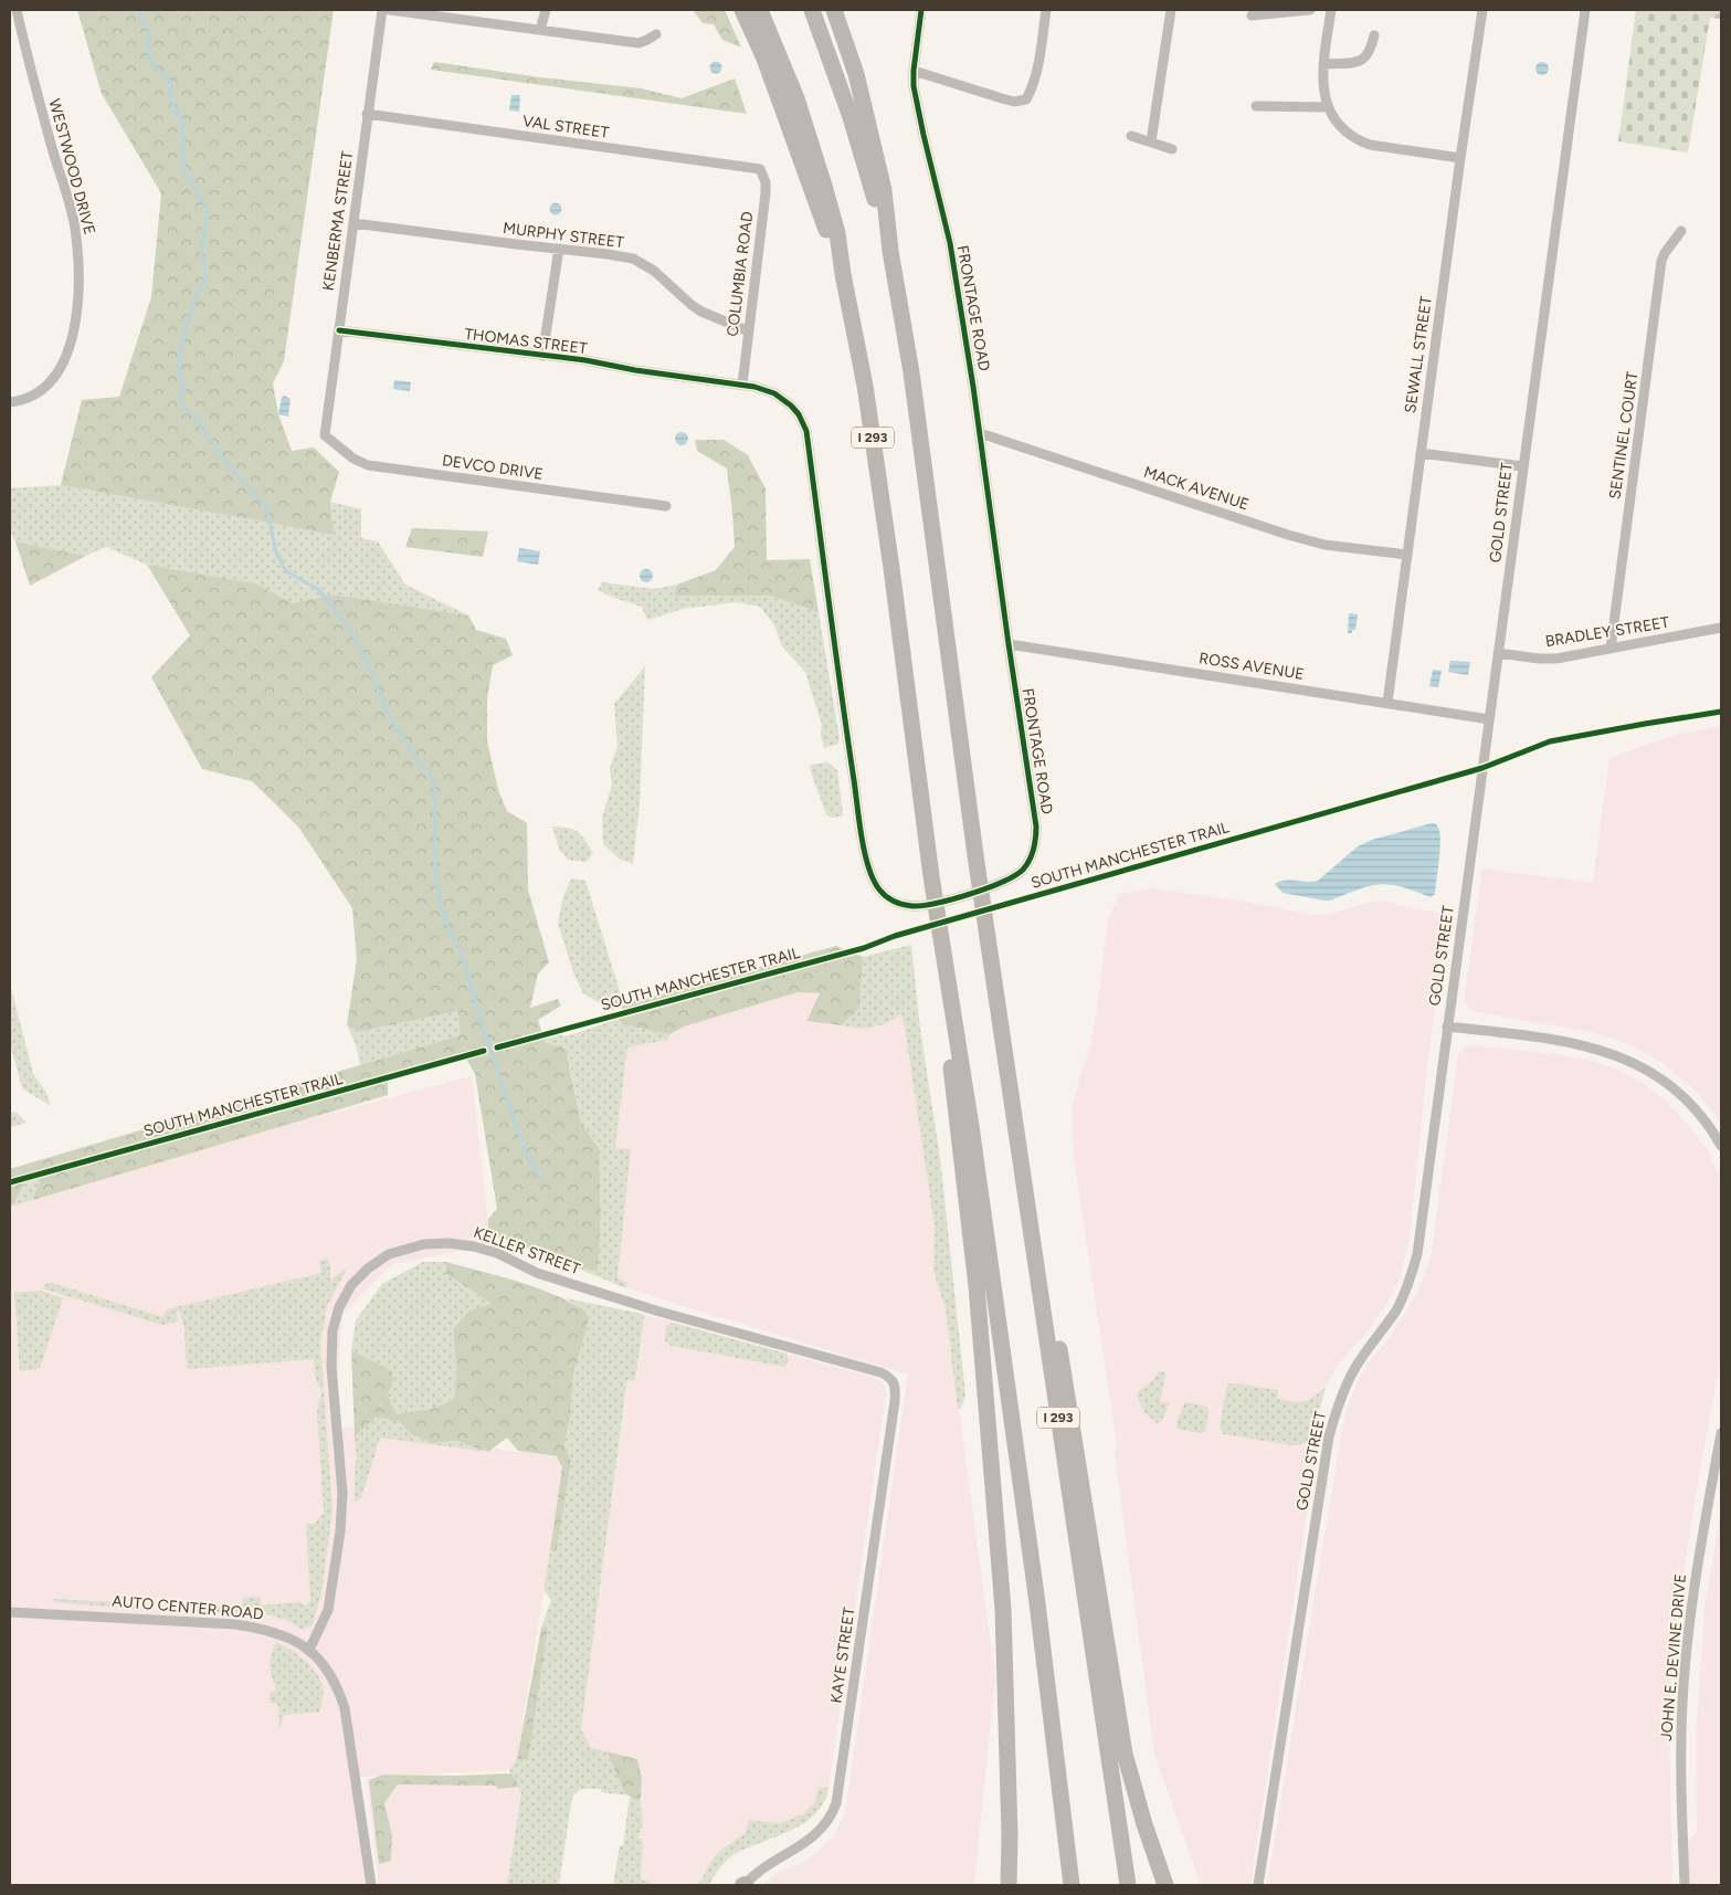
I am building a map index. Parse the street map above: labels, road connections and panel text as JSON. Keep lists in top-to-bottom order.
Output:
{
  "streets": {
    "highway": ["I 293"],
    "street": [
      "VAL STREET",
      "WESTWOOD DRIVE",
      "KENBERMA STREET",
      "MURPHY STREET",
      "COLUMBIA ROAD",
      "FRONTAGE ROAD",
      "THOMAS STREET",
      "SEWALL STREET",
      "SENTINEL COURT",
      "DEVCO DRIVE",
      "MACK AVENUE",
      "GOLD STREET",
      "BRADLEY STREET",
      "ROSS AVENUE",
      "KELLER STREET",
      "AUTO CENTER ROAD",
      "KAYE STREET",
      "JOHN E. DEVINE DRIVE"
    ],
    "cycle path": ["SOUTH MANCHESTER TRAIL"]
  },
  "crossings": [
    ["VAL STREET", "KENBERMA STREET"],
    ["VAL STREET", "COLUMBIA ROAD"],
    ["KENBERMA STREET", "MURPHY STREET"],
    ["KENBERMA STREET", "THOMAS STREET"],
    ["KENBERMA STREET", "DEVCO DRIVE"],
    ["MURPHY STREET", "COLUMBIA ROAD"],
    ["COLUMBIA ROAD", "FRONTAGE ROAD"],
    ["COLUMBIA ROAD", "THOMAS STREET"],
    ["FRONTAGE ROAD", "THOMAS STREET"],
    ["FRONTAGE ROAD", "MACK AVENUE"],
    ["FRONTAGE ROAD", "ROSS AVENUE"],
    ["SEWALL STREET", "MACK AVENUE"],
    ["SEWALL STREET", "ROSS AVENUE"],
    ["SENTINEL COURT", "BRADLEY STREET"],
    ["GOLD STREET", "BRADLEY STREET"],
    ["GOLD STREET", "ROSS AVENUE"],
    ["KELLER STREET", "AUTO CENTER ROAD"],
    ["KELLER STREET", "KAYE STREET"]
  ]
}
